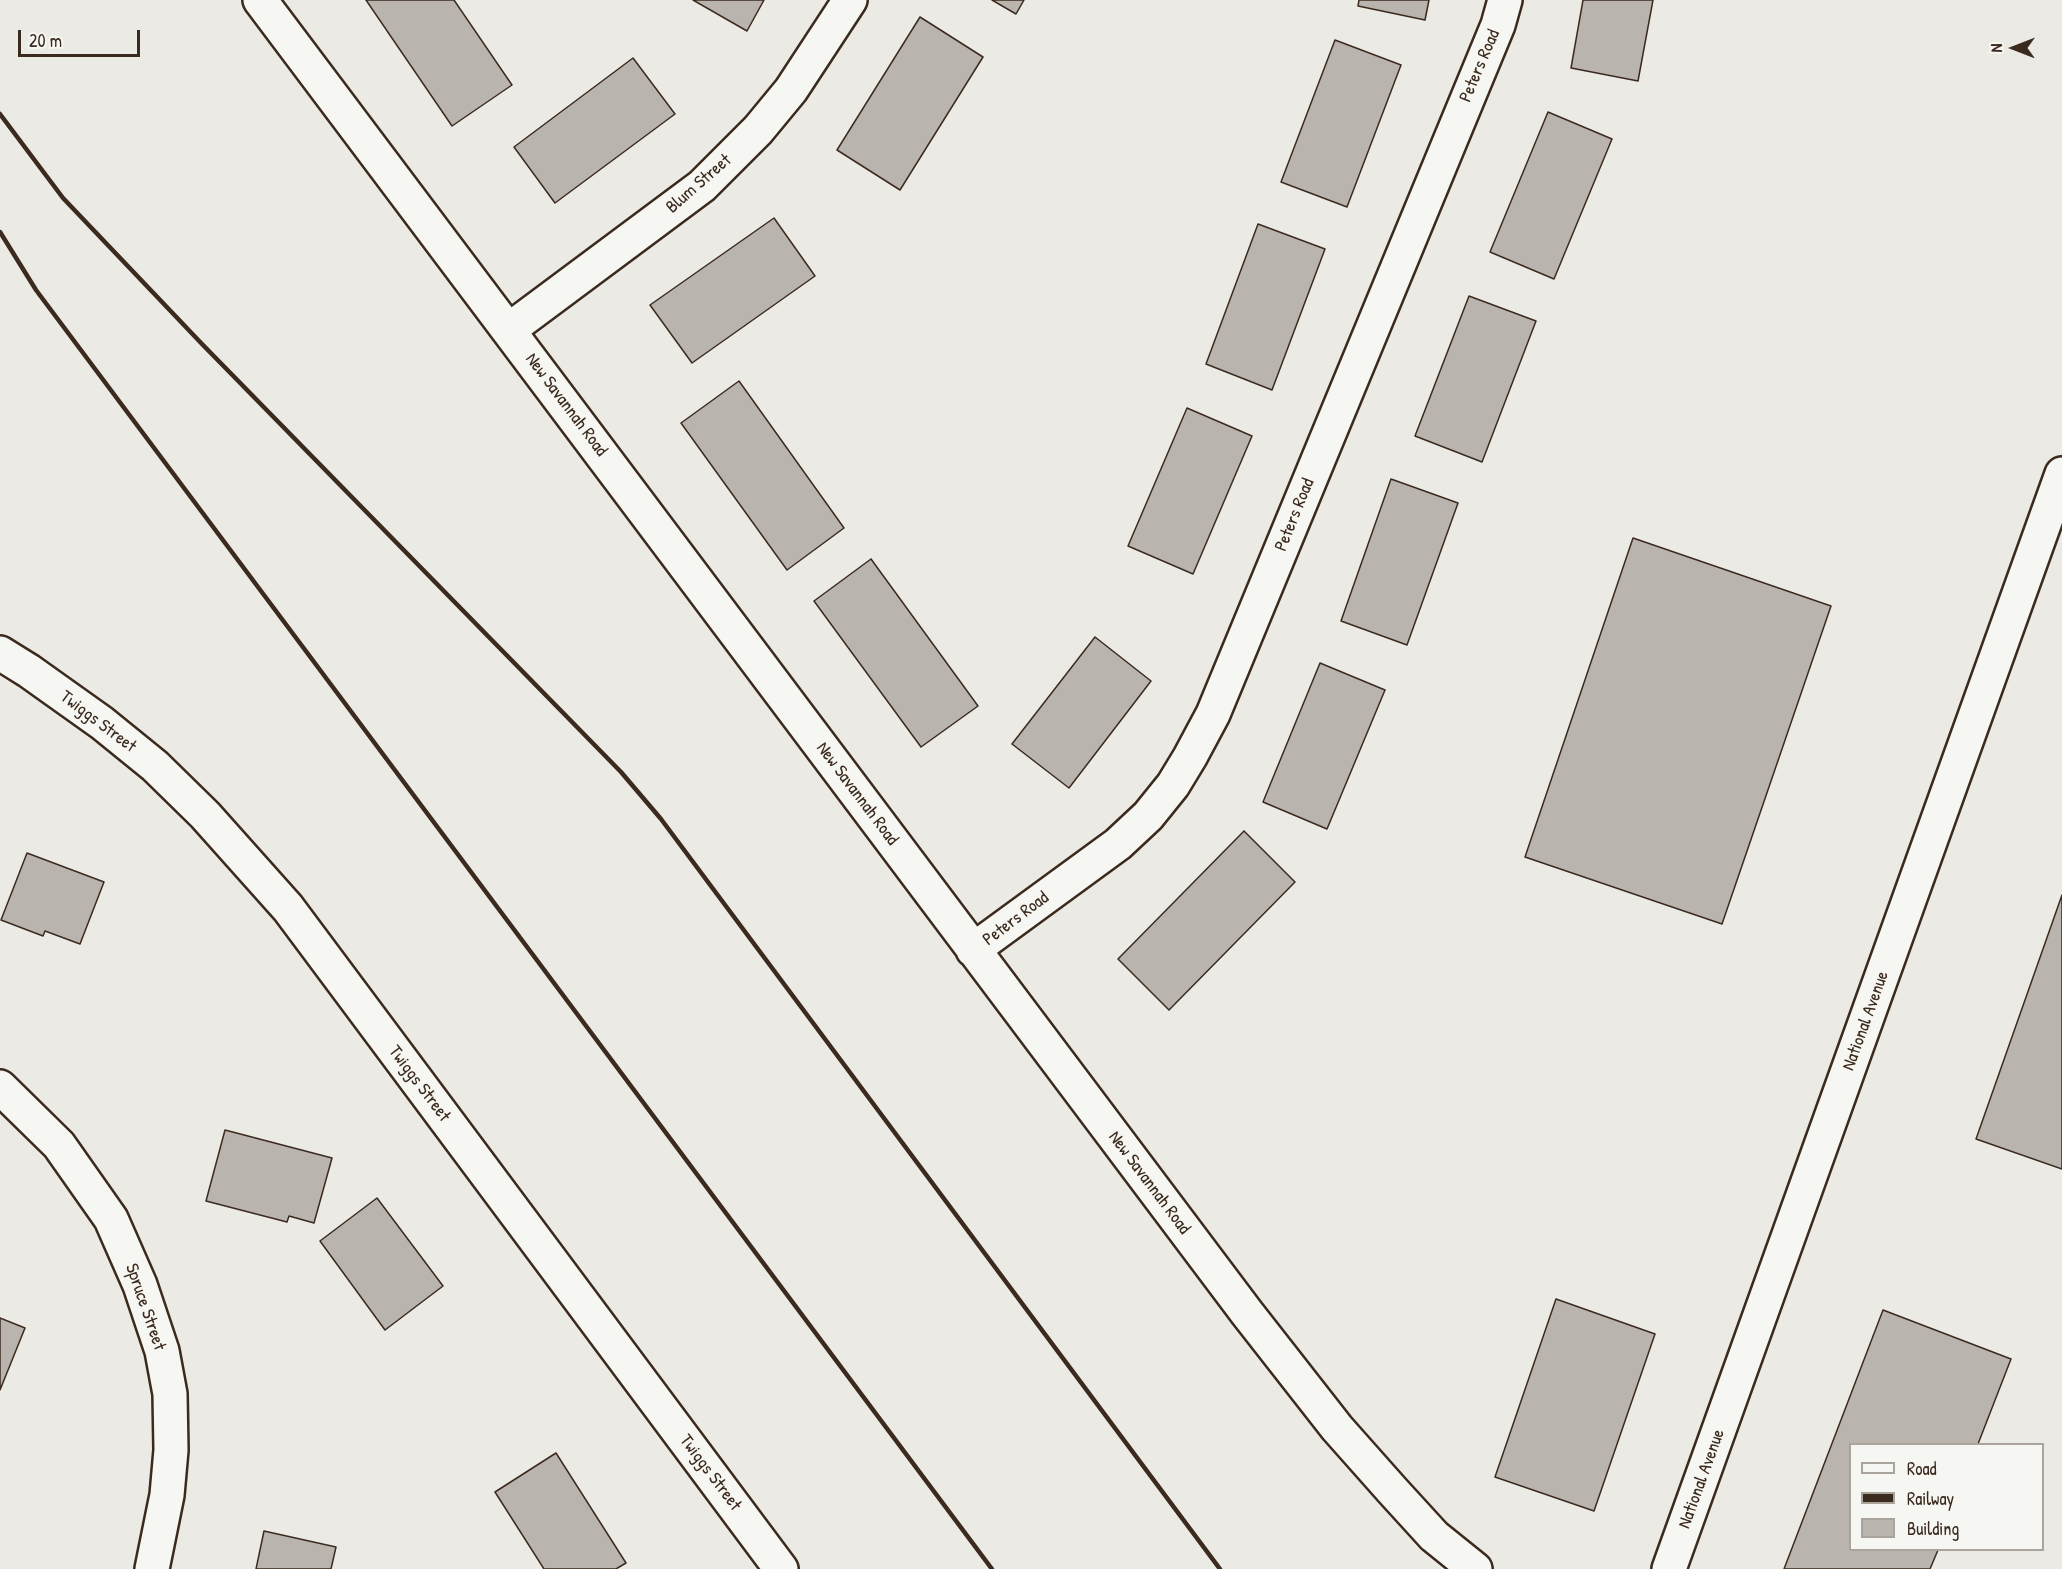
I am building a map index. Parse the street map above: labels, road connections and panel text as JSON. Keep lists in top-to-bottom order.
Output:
{
  "streets": {
    "street": [
      "Peters Road",
      "Blum Street",
      "New Savannah Road",
      "Twiggs Street",
      "National Avenue",
      "Spruce Street"
    ]
  },
  "crossings": [
    ["Peters Road", "New Savannah Road"],
    ["Blum Street", "New Savannah Road"]
  ],
  "legend": ["Road", "Railway", "Building"],
  "scale_bar": "20 m",
  "north": "left"
}
